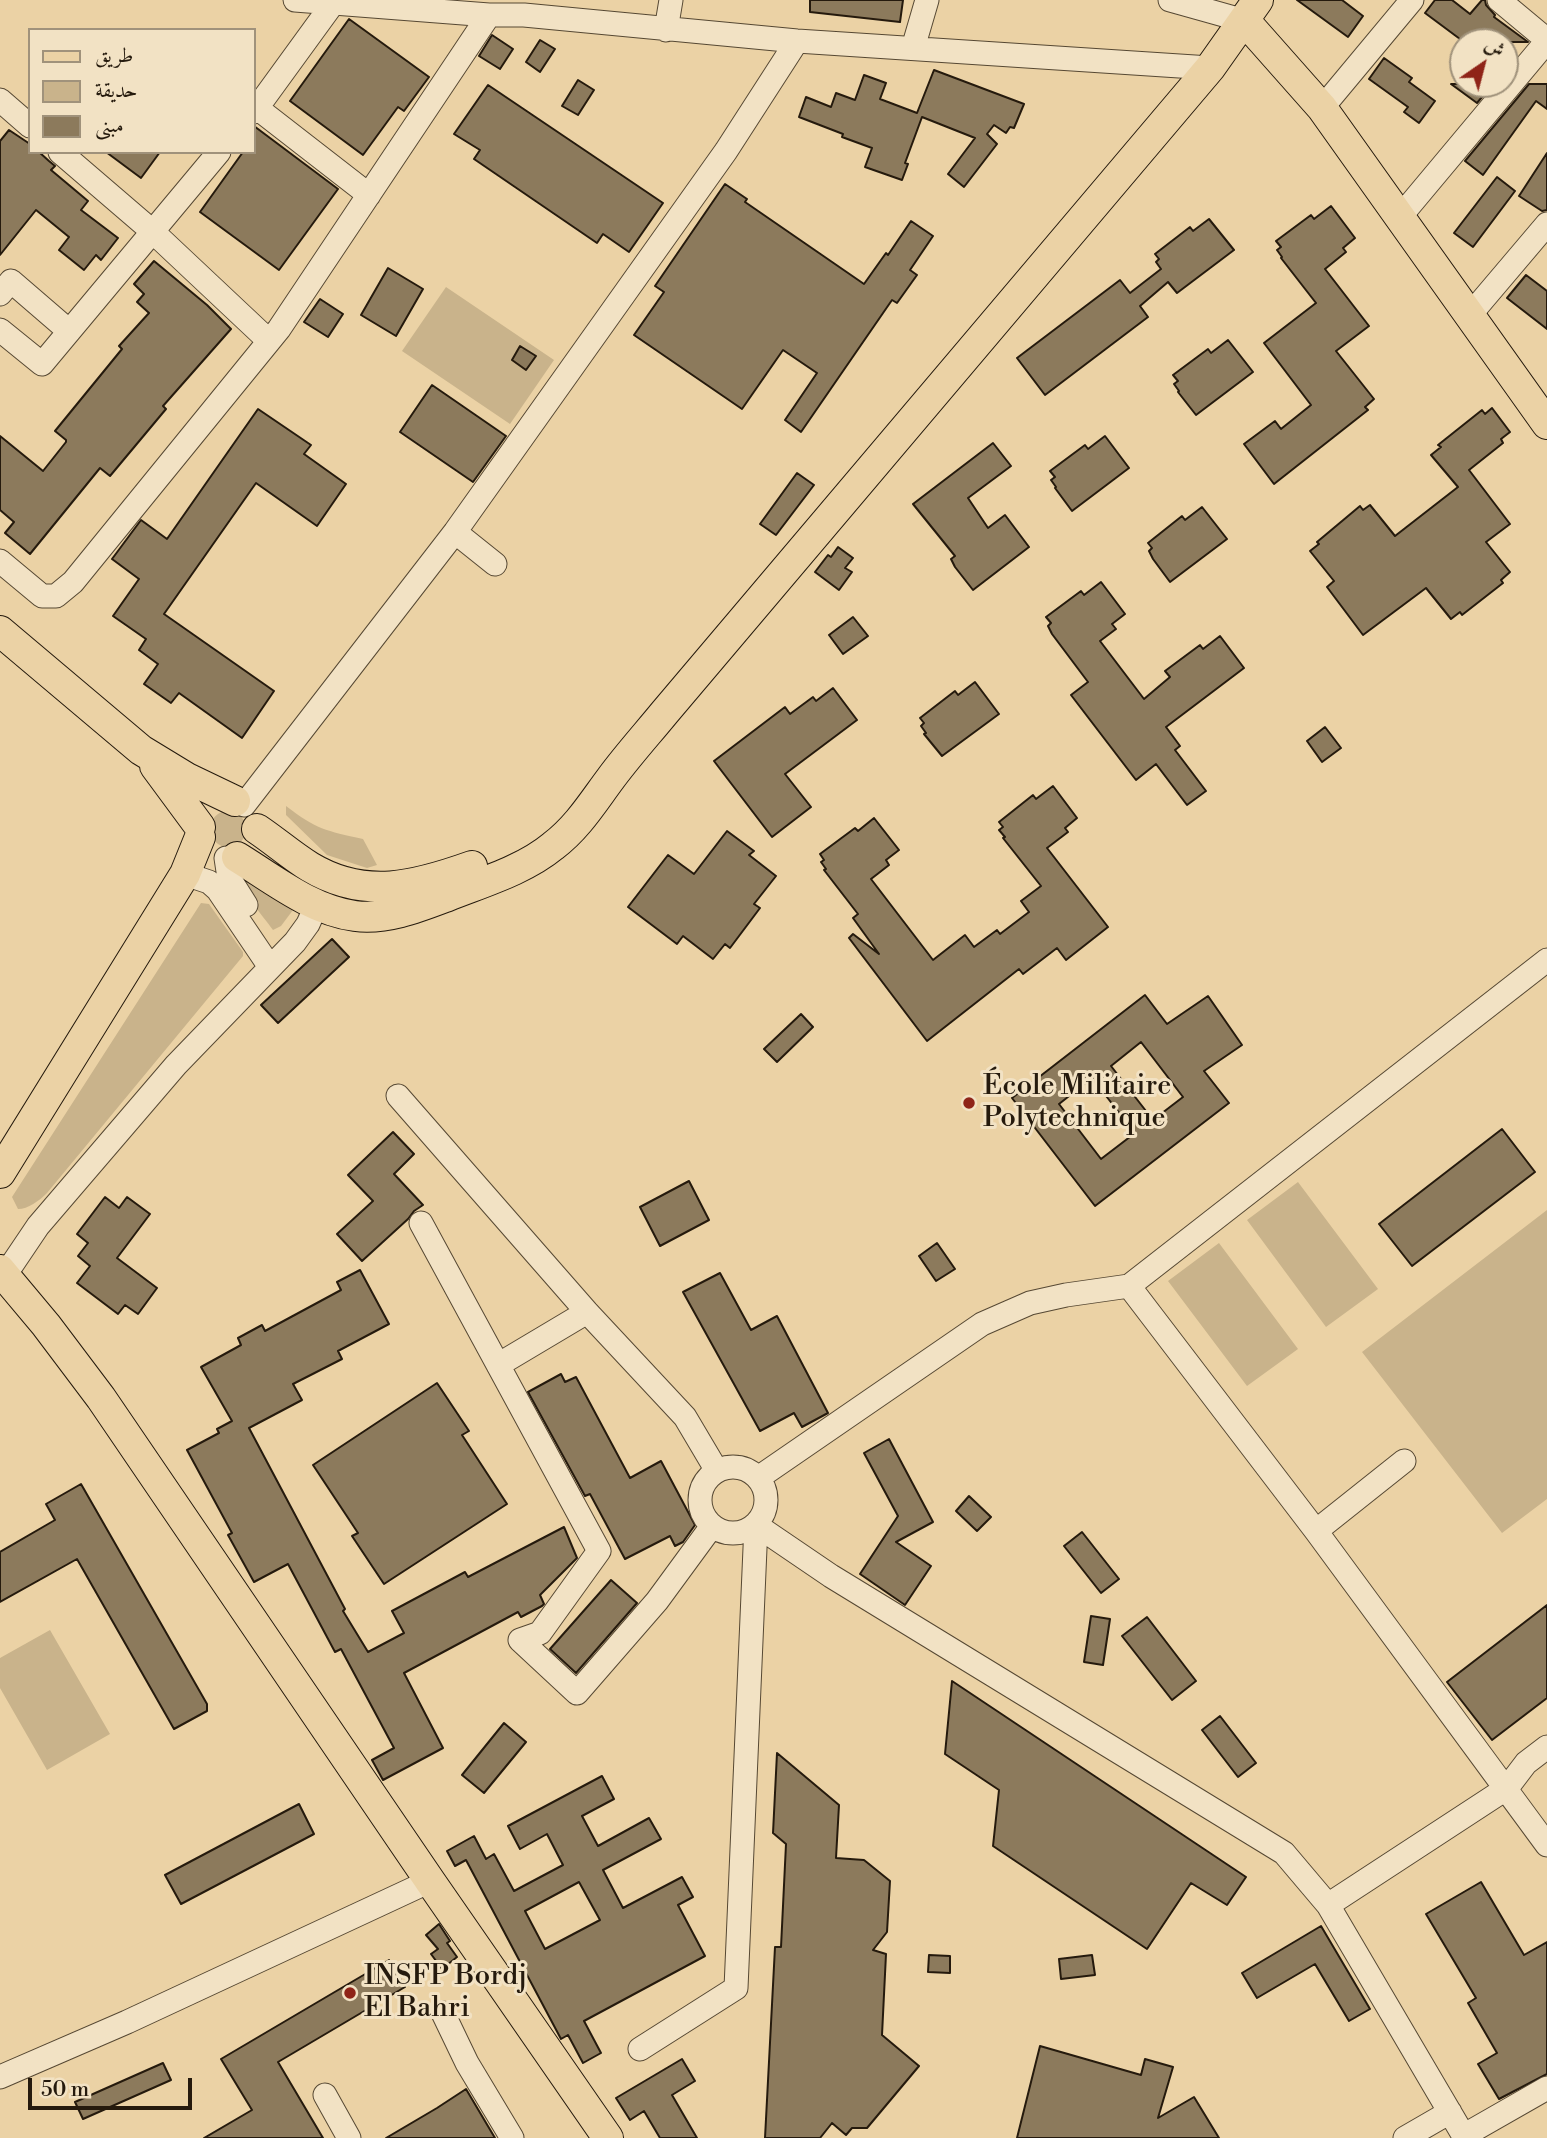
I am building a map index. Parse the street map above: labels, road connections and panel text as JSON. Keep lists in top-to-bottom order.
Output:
{
  "places": ["École Militaire Polytechnique", "INSFP Bordj El Bahri"],
  "legend": ["طريق", "حديقة", "مبنى"],
  "scale_bar": "50 m",
  "north": "top right"
}
